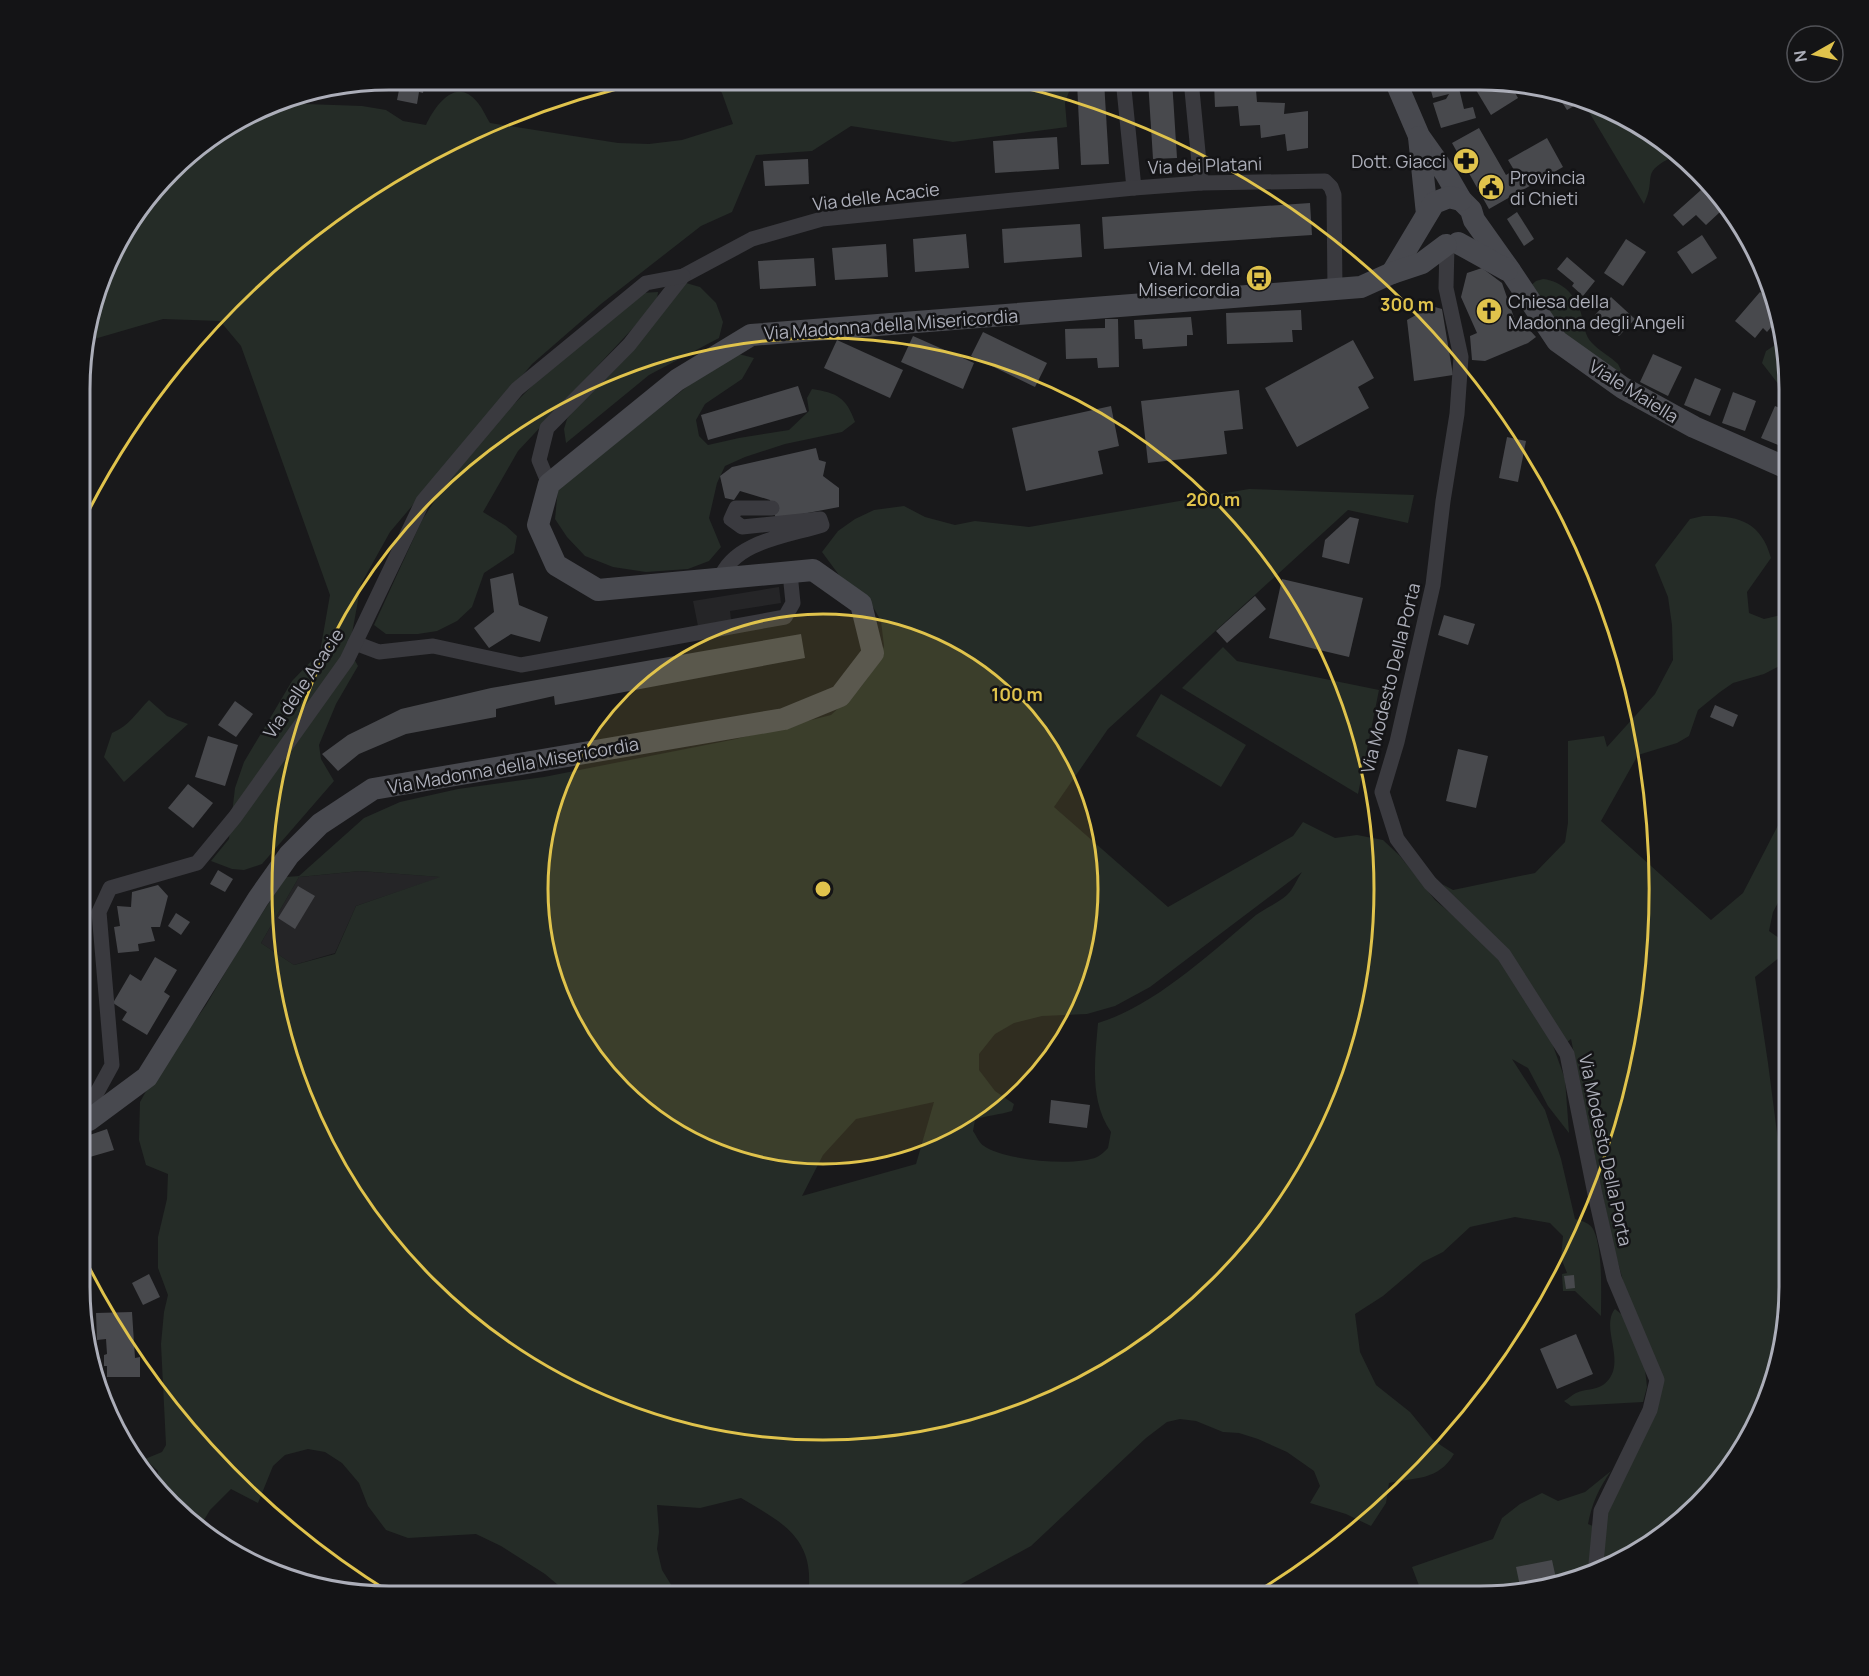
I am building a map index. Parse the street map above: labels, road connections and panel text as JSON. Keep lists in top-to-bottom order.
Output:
{
  "streets": {
    "main road": ["Via Madonna della Misericordia", "Viale Maiella"],
    "street": ["Via dei Platani", "Via delle Acacie", "Via Modesto Della Porta"]
  },
  "crossings": [
    ["Via dei Platani", "Via delle Acacie"],
    ["Via dei Platani", "Via Madonna della Misericordia"],
    ["Via delle Acacie", "Via Madonna della Misericordia"],
    ["Via Madonna della Misericordia", "Viale Maiella"],
    ["Via Madonna della Misericordia", "Via Modesto Della Porta"],
    ["Viale Maiella", "Via Modesto Della Porta"]
  ],
  "places": {
    "pharmacy": ["Dott. Giacci"],
    "public building": ["Provincia di Chieti"],
    "bus stop": ["Via M. della Misericordia"],
    "church": ["Chiesa della Madonna degli Angeli"]
  },
  "north": "left",
  "rings": ["300 m", "200 m", "100 m"]
}
